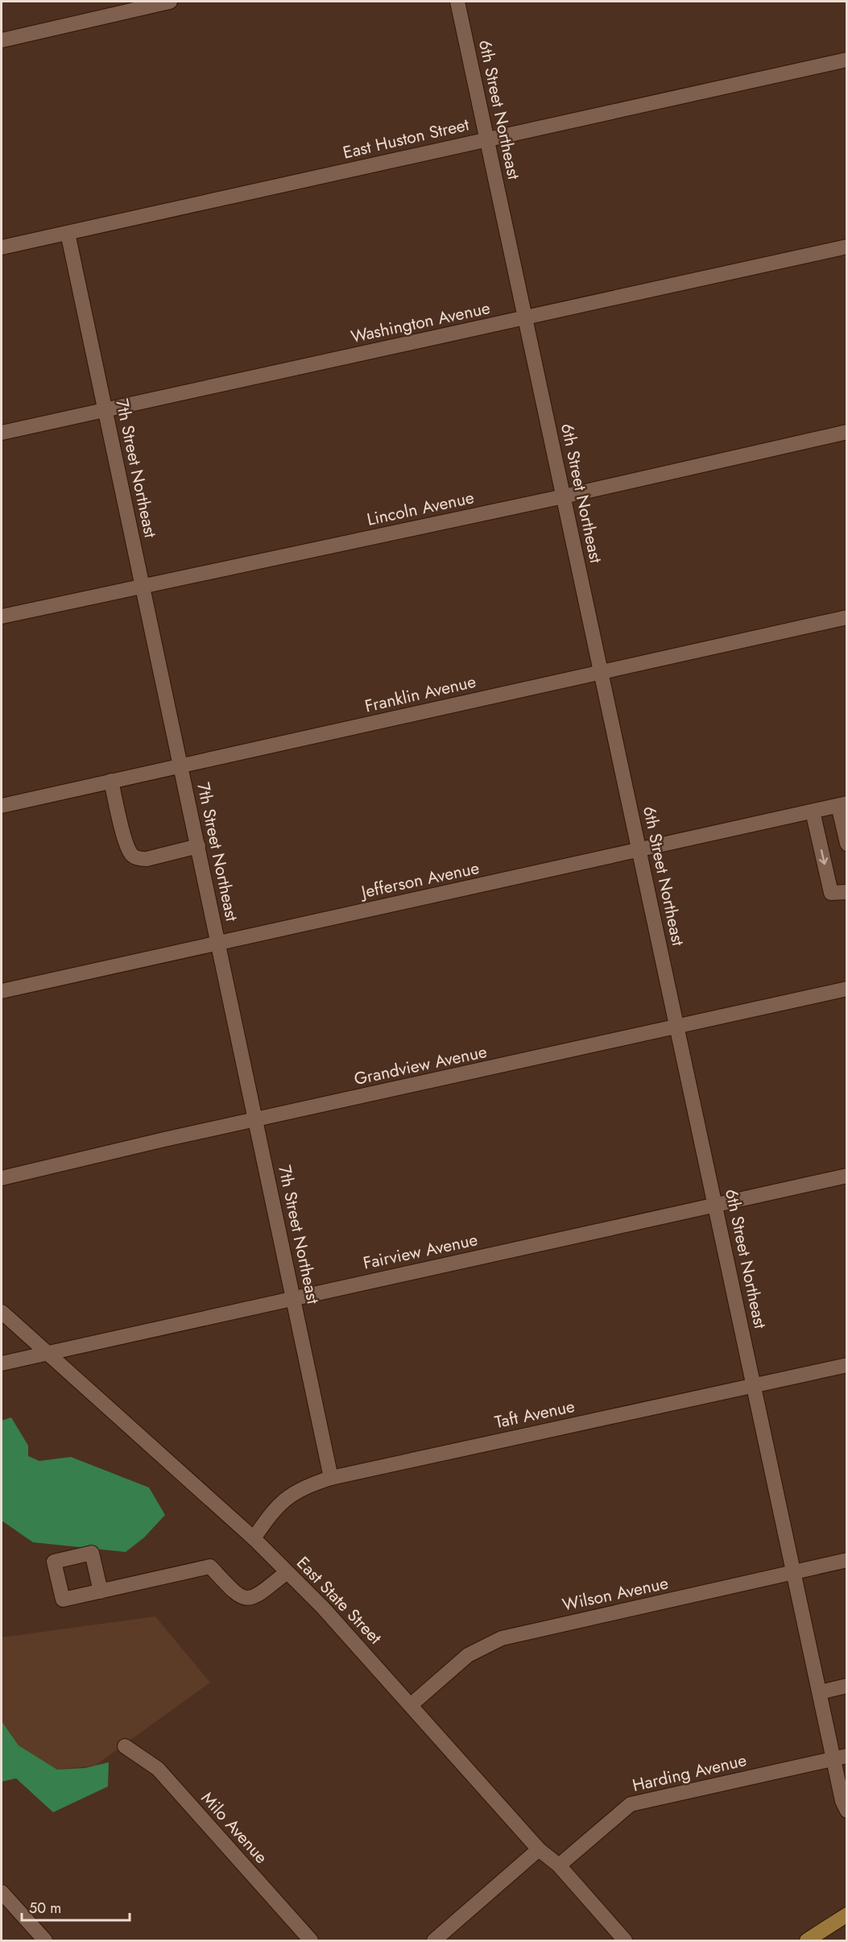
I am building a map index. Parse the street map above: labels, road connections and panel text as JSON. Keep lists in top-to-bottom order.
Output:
{
  "streets": {
    "street": [
      "6th Street Northeast",
      "East Huston Street",
      "Washington Avenue",
      "7th Street Northeast",
      "Lincoln Avenue",
      "Franklin Avenue",
      "Jefferson Avenue",
      "Grandview Avenue",
      "Fairview Avenue",
      "Taft Avenue",
      "Wilson Avenue",
      "East State Street",
      "Harding Avenue",
      "Milo Avenue"
    ]
  },
  "crossings": [
    ["6th Street Northeast", "East Huston Street"],
    ["6th Street Northeast", "Washington Avenue"],
    ["6th Street Northeast", "Lincoln Avenue"],
    ["6th Street Northeast", "Franklin Avenue"],
    ["6th Street Northeast", "Jefferson Avenue"],
    ["6th Street Northeast", "Grandview Avenue"],
    ["6th Street Northeast", "Fairview Avenue"],
    ["6th Street Northeast", "Taft Avenue"],
    ["6th Street Northeast", "Wilson Avenue"],
    ["6th Street Northeast", "Harding Avenue"],
    ["East Huston Street", "7th Street Northeast"],
    ["Washington Avenue", "7th Street Northeast"],
    ["7th Street Northeast", "Lincoln Avenue"],
    ["7th Street Northeast", "Franklin Avenue"],
    ["7th Street Northeast", "Jefferson Avenue"],
    ["7th Street Northeast", "Grandview Avenue"],
    ["7th Street Northeast", "Fairview Avenue"],
    ["7th Street Northeast", "Taft Avenue"],
    ["Fairview Avenue", "East State Street"],
    ["Taft Avenue", "East State Street"],
    ["Wilson Avenue", "East State Street"],
    ["East State Street", "Harding Avenue"]
  ],
  "scale_bar": "50 m"
}
